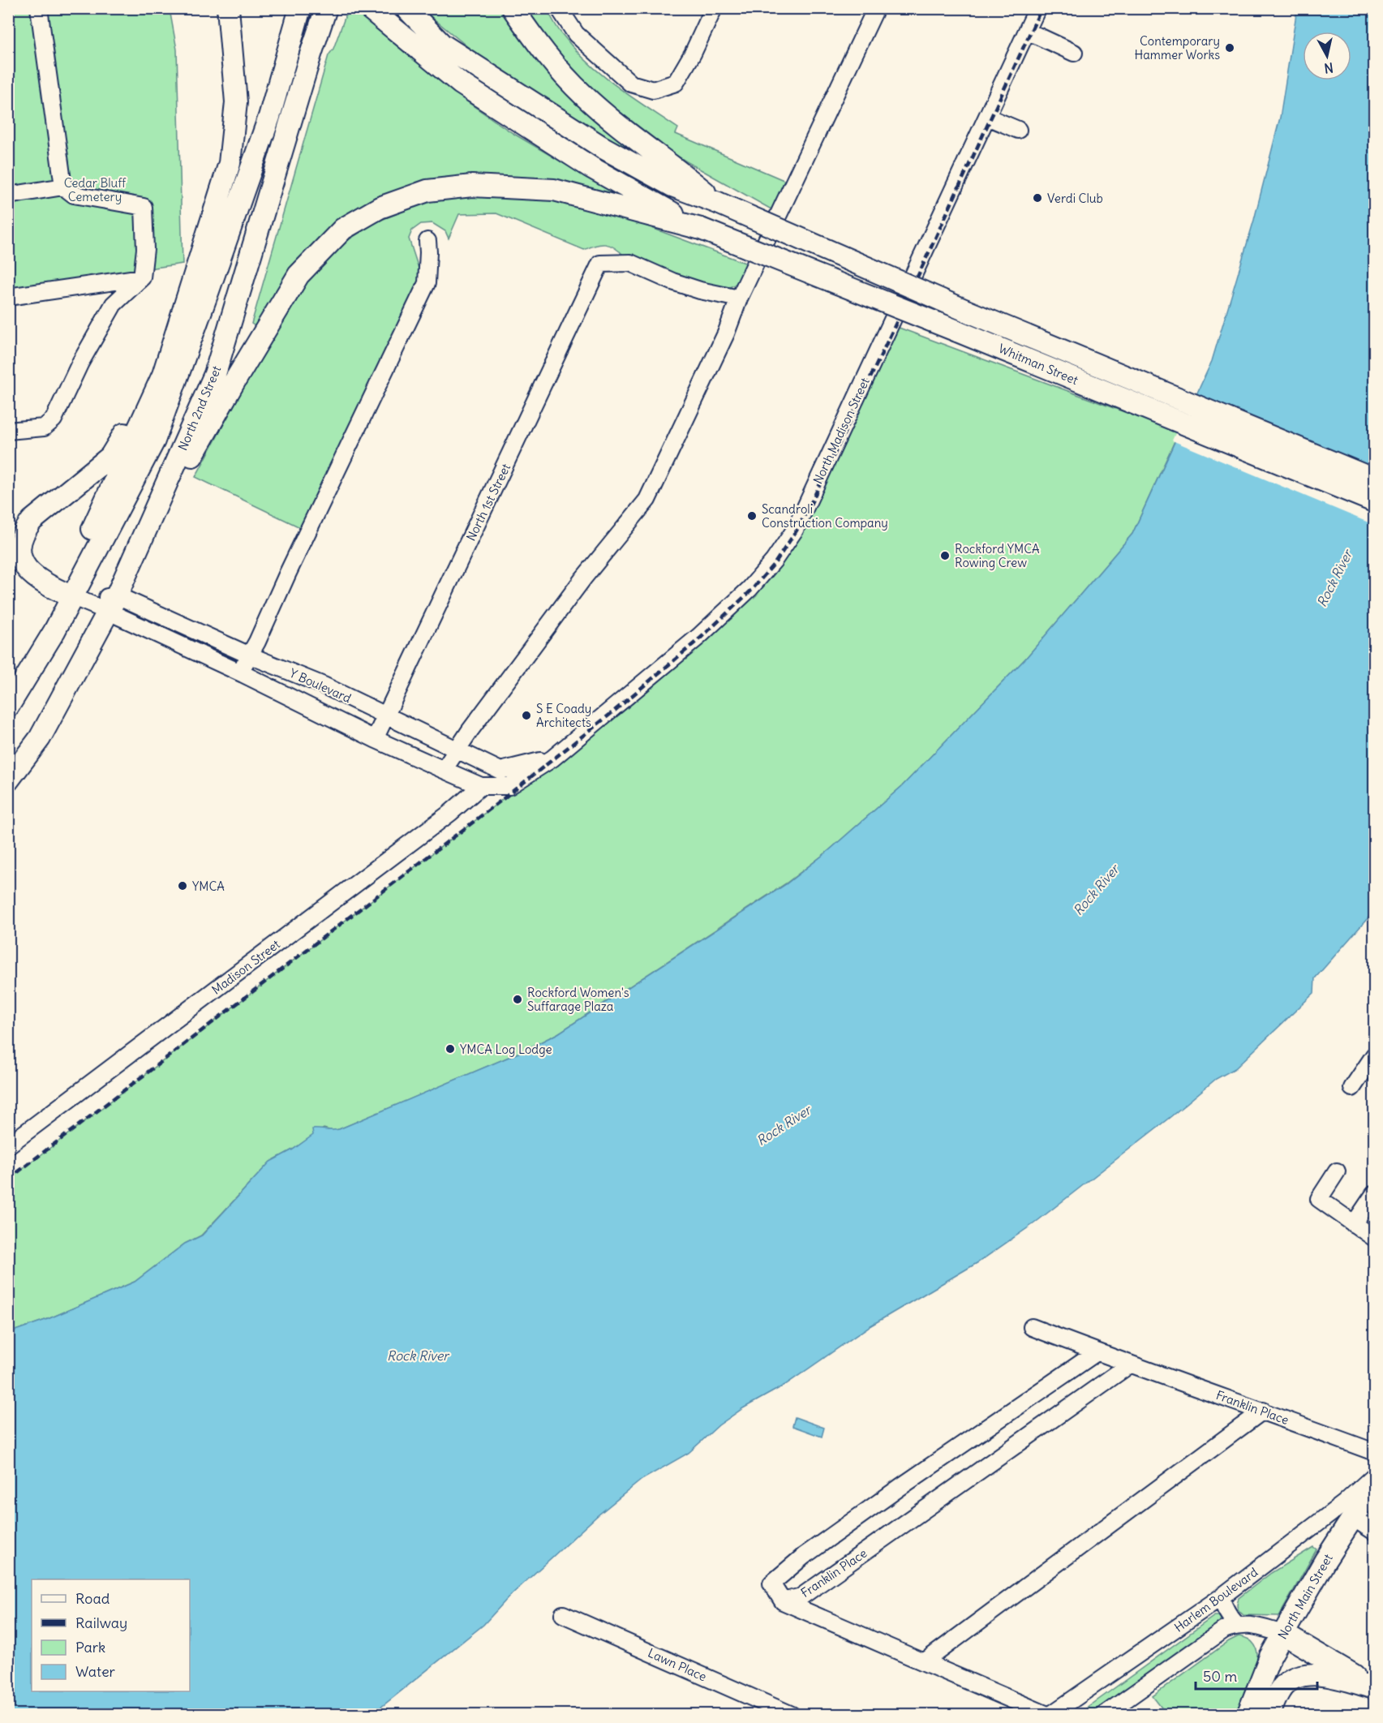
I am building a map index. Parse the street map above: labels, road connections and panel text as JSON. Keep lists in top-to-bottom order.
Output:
{
  "streets": {
    "main road": ["Whitman Street", "North 2nd Street", "North Main Street"],
    "street": [
      "North Madison Street",
      "North 1st Street",
      "Y Boulevard",
      "Madison Street",
      "Franklin Place",
      "Harlem Boulevard",
      "Lawn Place"
    ]
  },
  "crossings": [
    ["North 2nd Street", "Y Boulevard"],
    ["North Madison Street", "Y Boulevard"],
    ["North Madison Street", "Madison Street"],
    ["North 1st Street", "Y Boulevard"],
    ["Y Boulevard", "Madison Street"]
  ],
  "water": ["Rock River"],
  "parks": ["Cedar Bluff Cemetery"],
  "places": [
    "Contemporary Hammer Works",
    "Verdi Club",
    "Scandroli Construction Company",
    "Rockford YMCA Rowing Crew",
    "S E Coady Architects",
    "YMCA",
    "Rockford Women's Suffarage Plaza",
    "YMCA Log Lodge"
  ],
  "legend": [
    "Road",
    "Railway",
    "Park",
    "Water"
  ],
  "scale_bar": "50 m",
  "north": "bottom"
}
